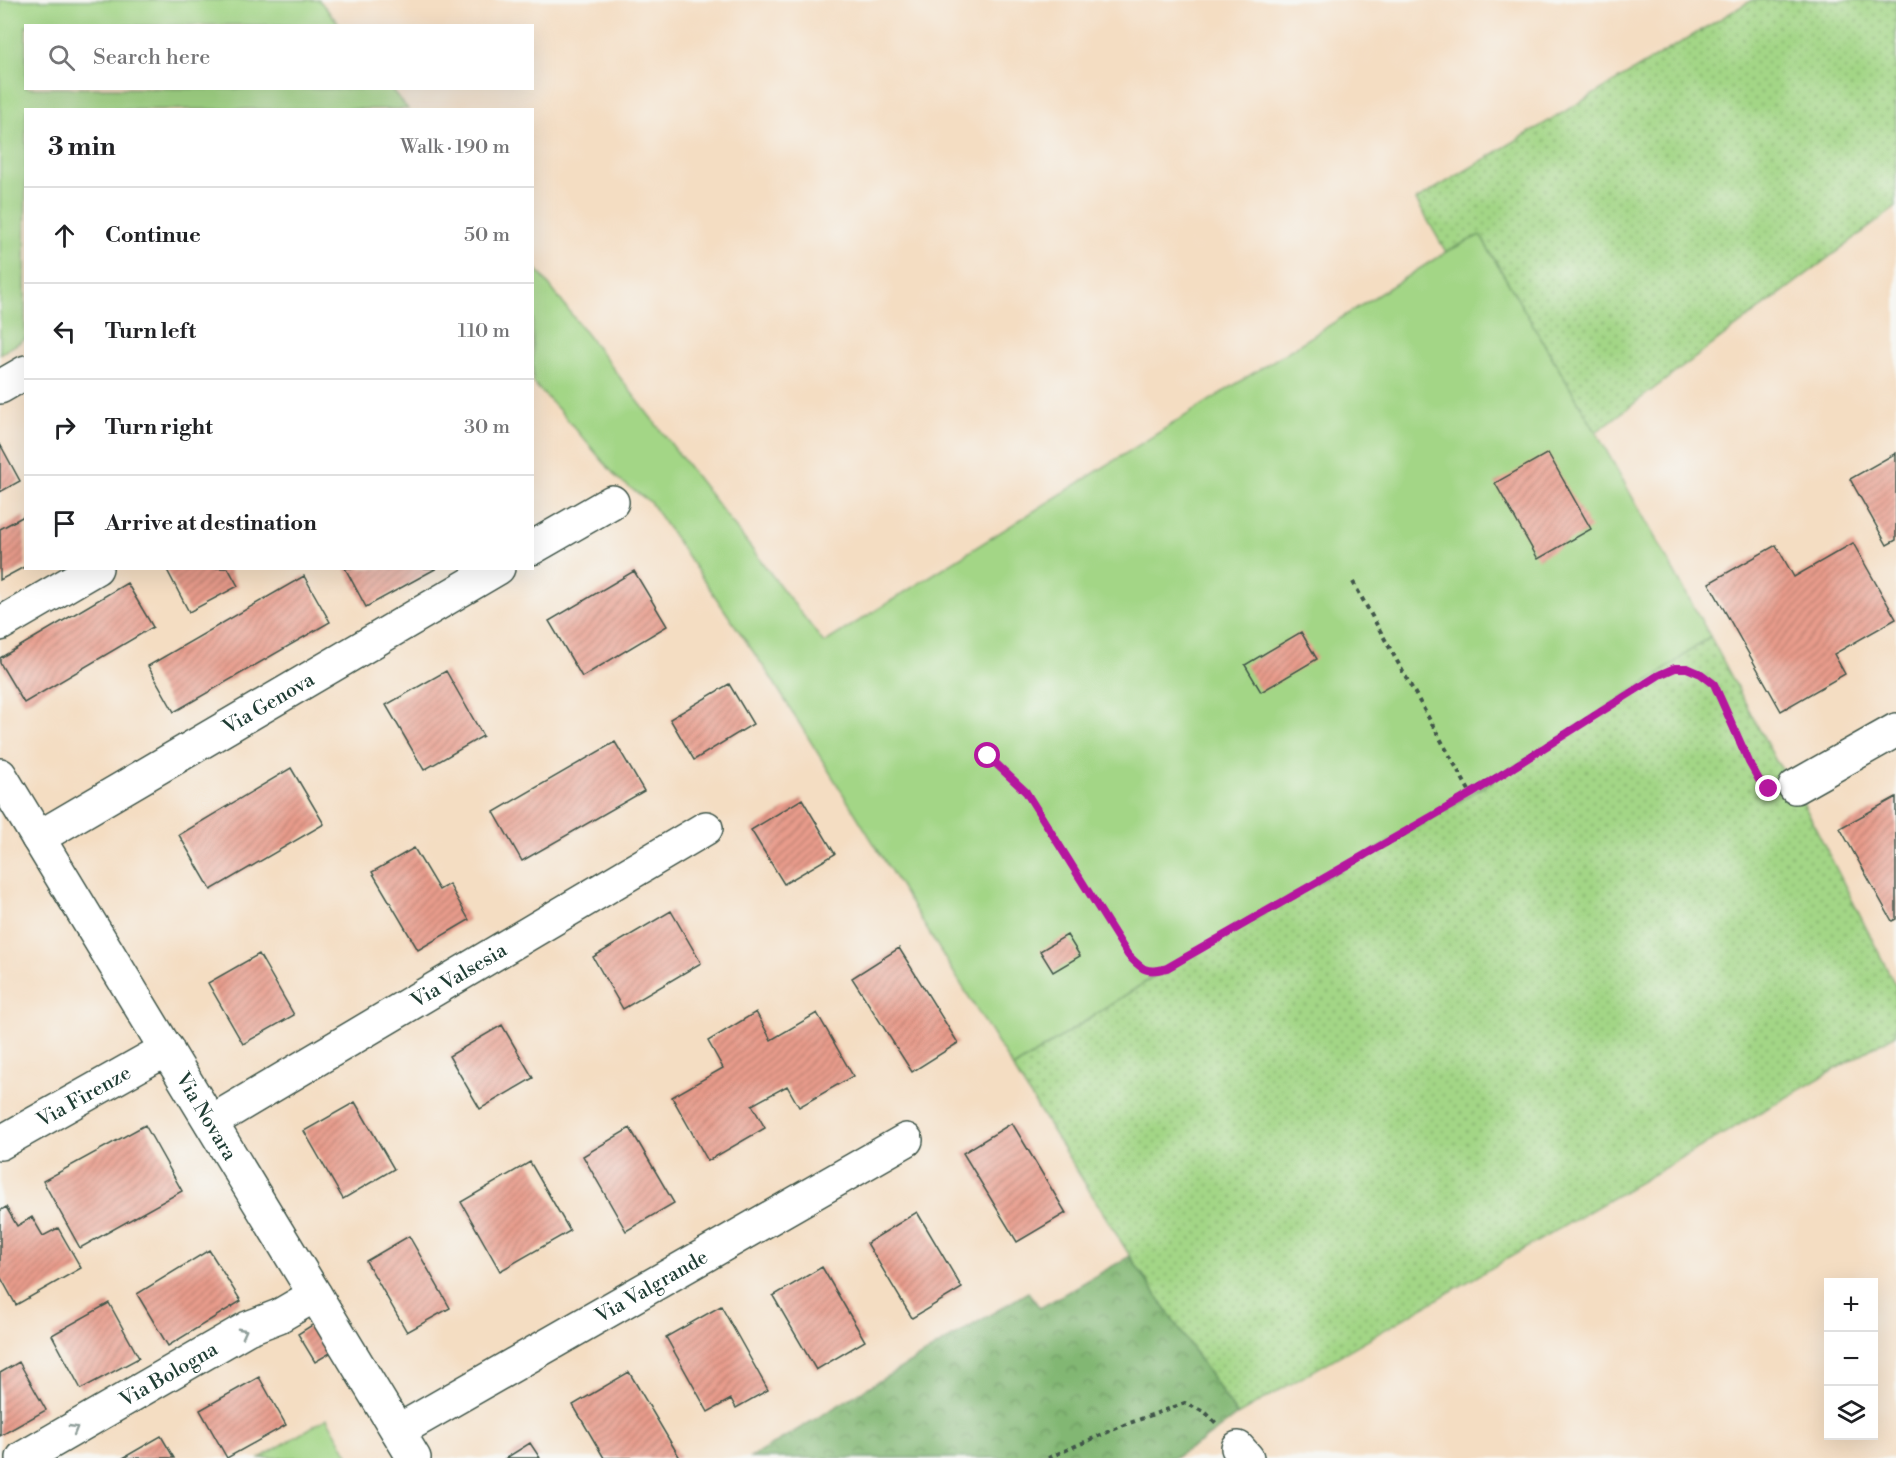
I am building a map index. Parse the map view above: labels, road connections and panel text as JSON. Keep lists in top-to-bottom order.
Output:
{
  "streets": {
    "street": [
      "Via Genova",
      "Via Valsesia",
      "Via Firenze",
      "Via Novara",
      "Via Valgrande",
      "Via Bologna"
    ]
  },
  "crossings": [
    ["Via Genova", "Via Novara"],
    ["Via Valsesia", "Via Novara"],
    ["Via Firenze", "Via Novara"],
    ["Via Novara", "Via Valgrande"],
    ["Via Novara", "Via Bologna"]
  ],
  "one_way": ["Via Bologna"],
  "page": {
    "search": "Search here",
    "heading": ["3 min", "Walk · 190 m"],
    "list": [
      ["Continue", "50 m"],
      ["Turn left", "110 m"],
      ["Turn right", "30 m"],
      "Arrive at destination"
    ],
    "map_buttons": ["+", "−"]
  }
}
